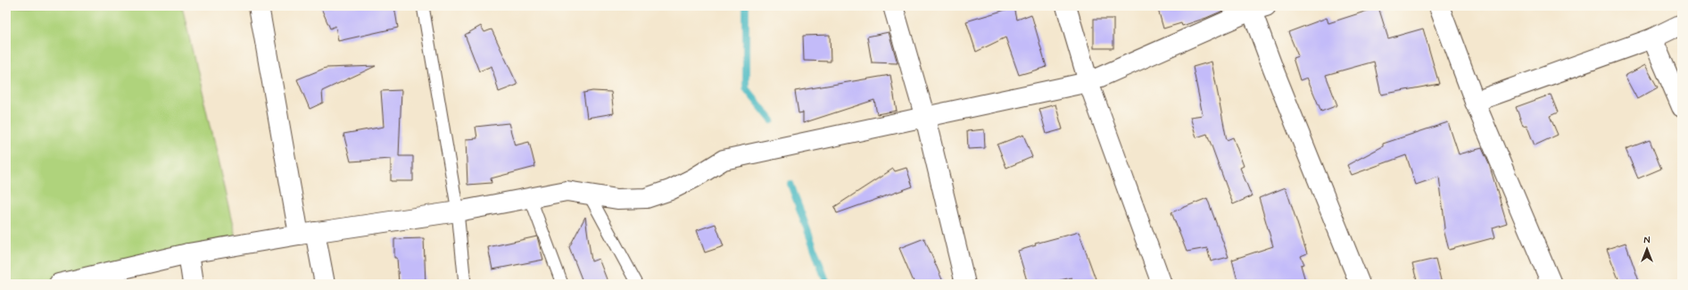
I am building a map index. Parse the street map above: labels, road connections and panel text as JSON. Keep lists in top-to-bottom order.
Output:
{
  "north": "top"
}
